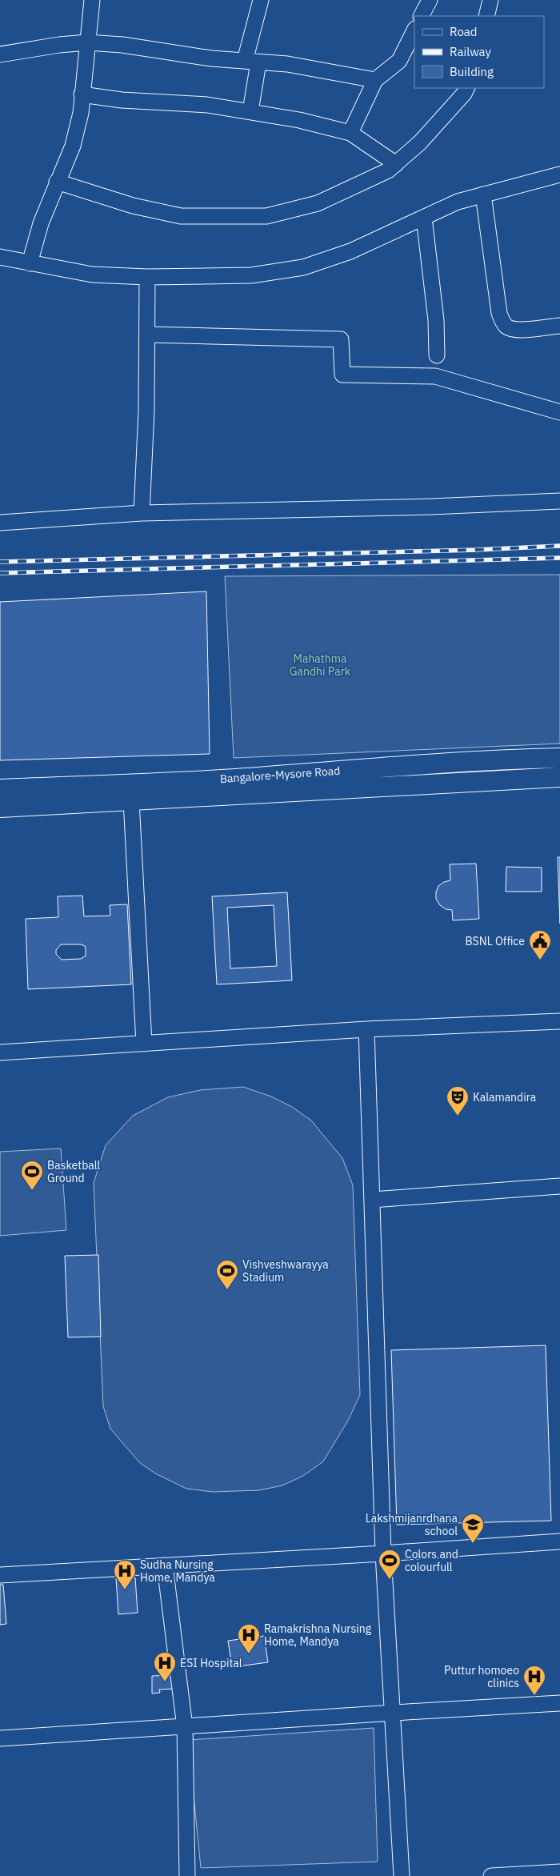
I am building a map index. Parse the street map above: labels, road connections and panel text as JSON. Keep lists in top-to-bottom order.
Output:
{
  "streets": {
    "main road": ["Bangalore-Mysore Road"]
  },
  "parks": ["Mahathma Gandhi Park"],
  "places": {
    "public building": ["BSNL Office"],
    "theatre": ["Kalamandira"],
    "sports": ["Basketball Ground", "Vishveshwarayya Stadium", "Colors and colourfull"],
    "school or university": ["Lakshmijanrdhana school"],
    "hospital": [
      "Sudha Nursing Home, Mandya",
      "Ramakrishna Nursing Home, Mandya",
      "ESI Hospital",
      "Puttur homoeo clinics"
    ]
  },
  "legend": ["Road", "Railway", "Building"]
}
